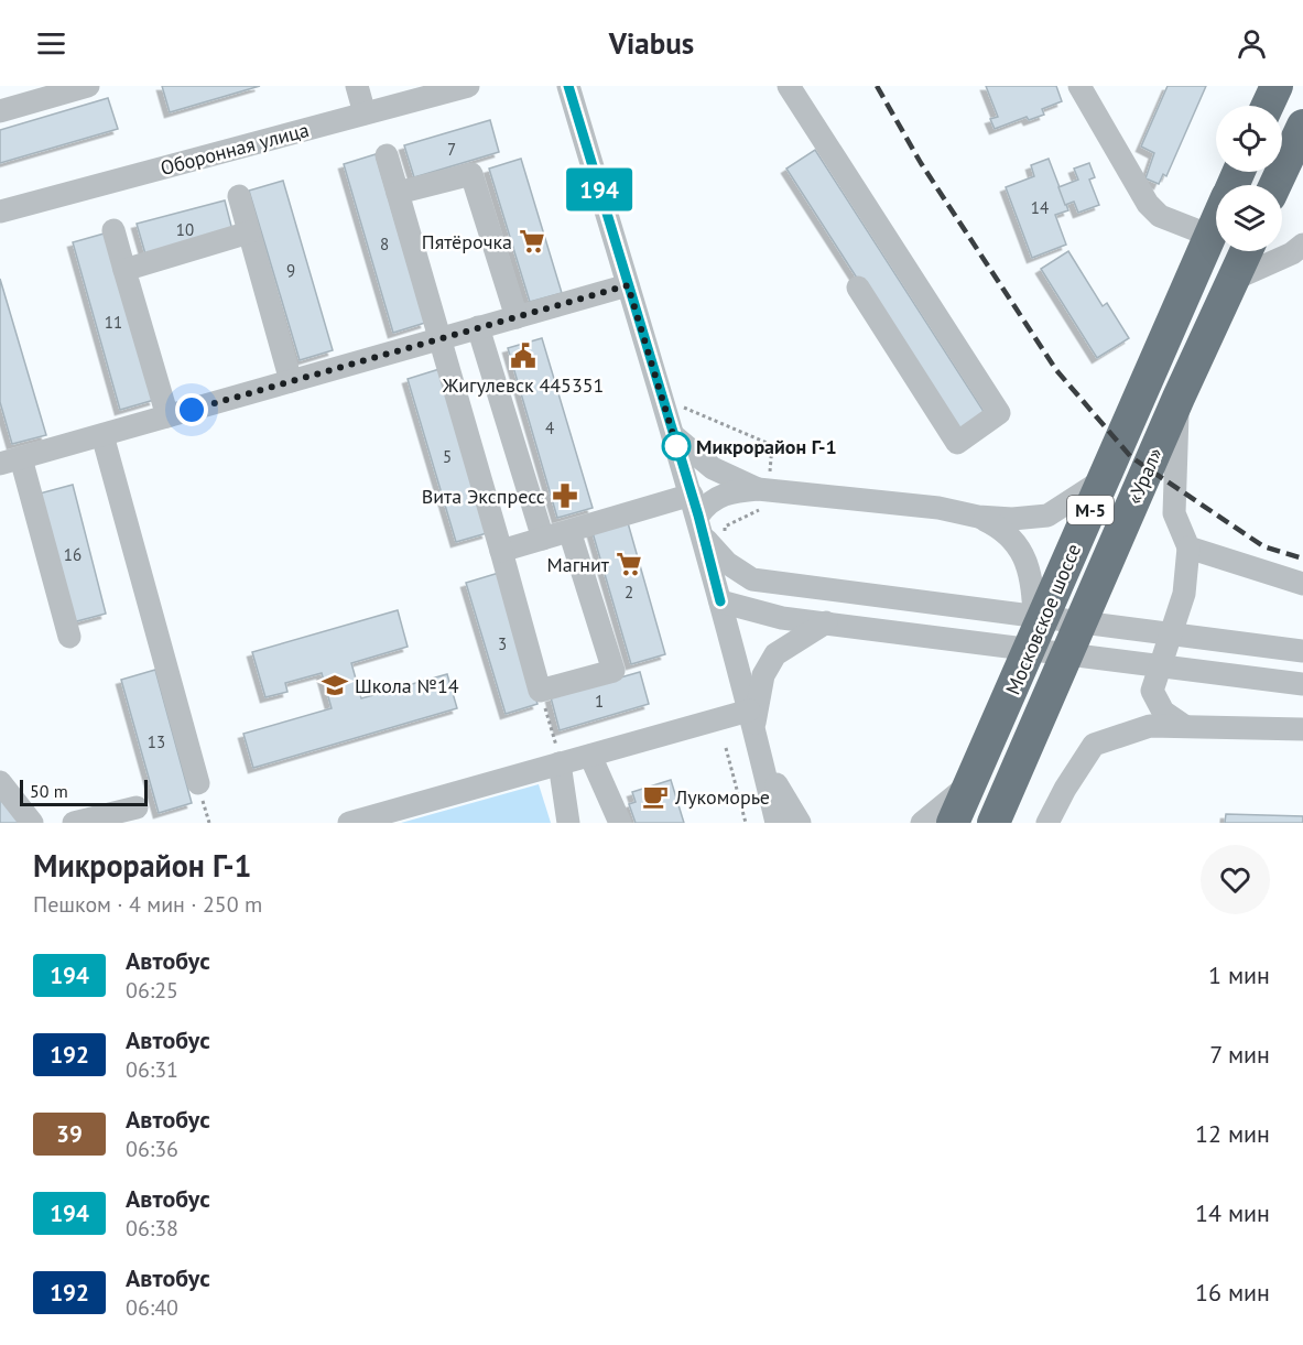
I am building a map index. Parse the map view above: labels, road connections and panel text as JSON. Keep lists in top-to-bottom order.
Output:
{
  "streets": {
    "highway": ["«Урал»", "М-5", "Московское шоссе"],
    "street": ["Оборонная улица"]
  },
  "places": {
    "supermarket": ["Пятёрочка", "Магнит"],
    "public building": ["Жигулевск 445351"],
    "other": ["Микрорайон Г-1"],
    "pharmacy": ["Вита Экспресс"],
    "school or university": ["Школа №14"],
    "cafe": ["Лукоморье"]
  },
  "lines": ["bus line 194"],
  "house_numbers": [
    "7",
    "14",
    "10",
    "8",
    "9",
    "11",
    "4",
    "5",
    "16",
    "2",
    "3",
    "1",
    "13"
  ],
  "scale_bar": "50 m",
  "page": {
    "header": "Viabus",
    "on_map": "194",
    "scale": "50 m",
    "heading": ["Микрорайон Г-1", "Пешком · 4 мин · 250 m"],
    "list": [
      {
        "mark": "194",
        "name": "Автобус",
        "note": "06:25",
        "value": "1 мин"
      },
      {
        "mark": "192",
        "name": "Автобус",
        "note": "06:31",
        "value": "7 мин"
      },
      {
        "mark": "39",
        "name": "Автобус",
        "note": "06:36",
        "value": "12 мин"
      },
      {
        "mark": "194",
        "name": "Автобус",
        "note": "06:38",
        "value": "14 мин"
      },
      {
        "mark": "192",
        "name": "Автобус",
        "note": "06:40",
        "value": "16 мин"
      }
    ]
  }
}
